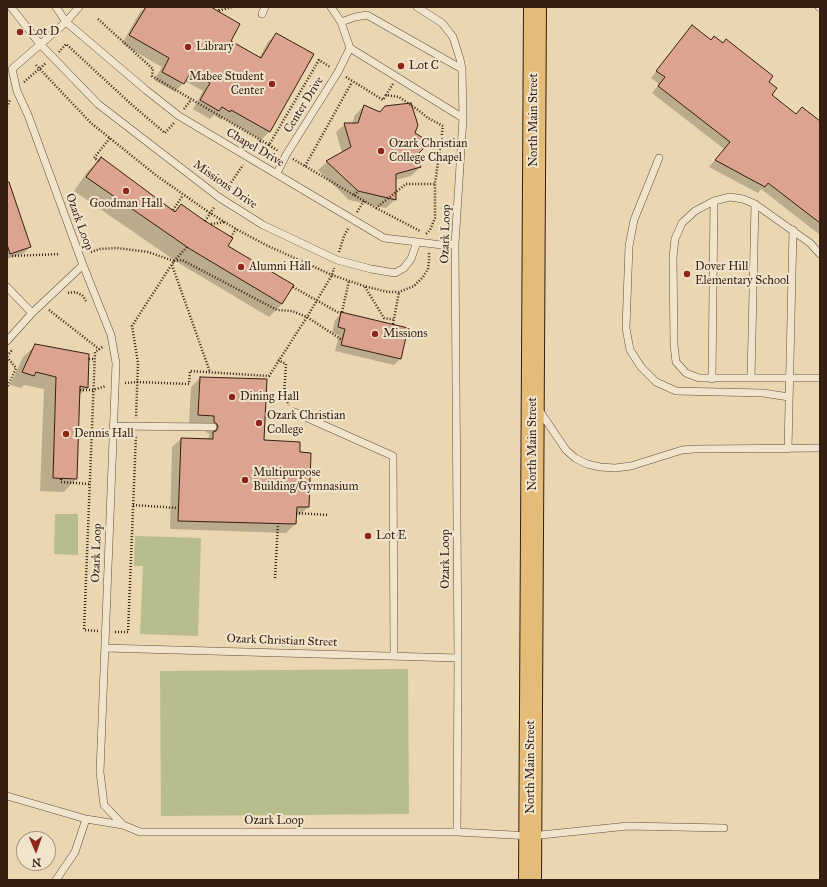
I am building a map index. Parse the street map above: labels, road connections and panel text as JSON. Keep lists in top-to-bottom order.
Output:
{
  "streets": {
    "main road": ["North Main Street"],
    "lane": [
      "Center Drive",
      "Chapel Drive",
      "Missions Drive",
      "Ozark Loop",
      "Ozark Christian Street"
    ]
  },
  "crossings": [
    ["Center Drive", "Chapel Drive"],
    ["Chapel Drive", "Missions Drive"],
    ["Chapel Drive", "Ozark Loop"],
    ["Missions Drive", "Ozark Loop"],
    ["Ozark Loop", "Ozark Christian Street"]
  ],
  "places": [
    "Lot D",
    "Library",
    "Lot C",
    "Mabee Student Center",
    "Ozark Christian College Chapel",
    "Goodman Hall",
    "Alumni Hall",
    "Dover Hill Elementary School",
    "Missions",
    "Dining Hall",
    "Ozark Christian College",
    "Dennis Hall",
    "Multipurpose Building/Gymnasium",
    "Lot E"
  ],
  "north": "bottom"
}
